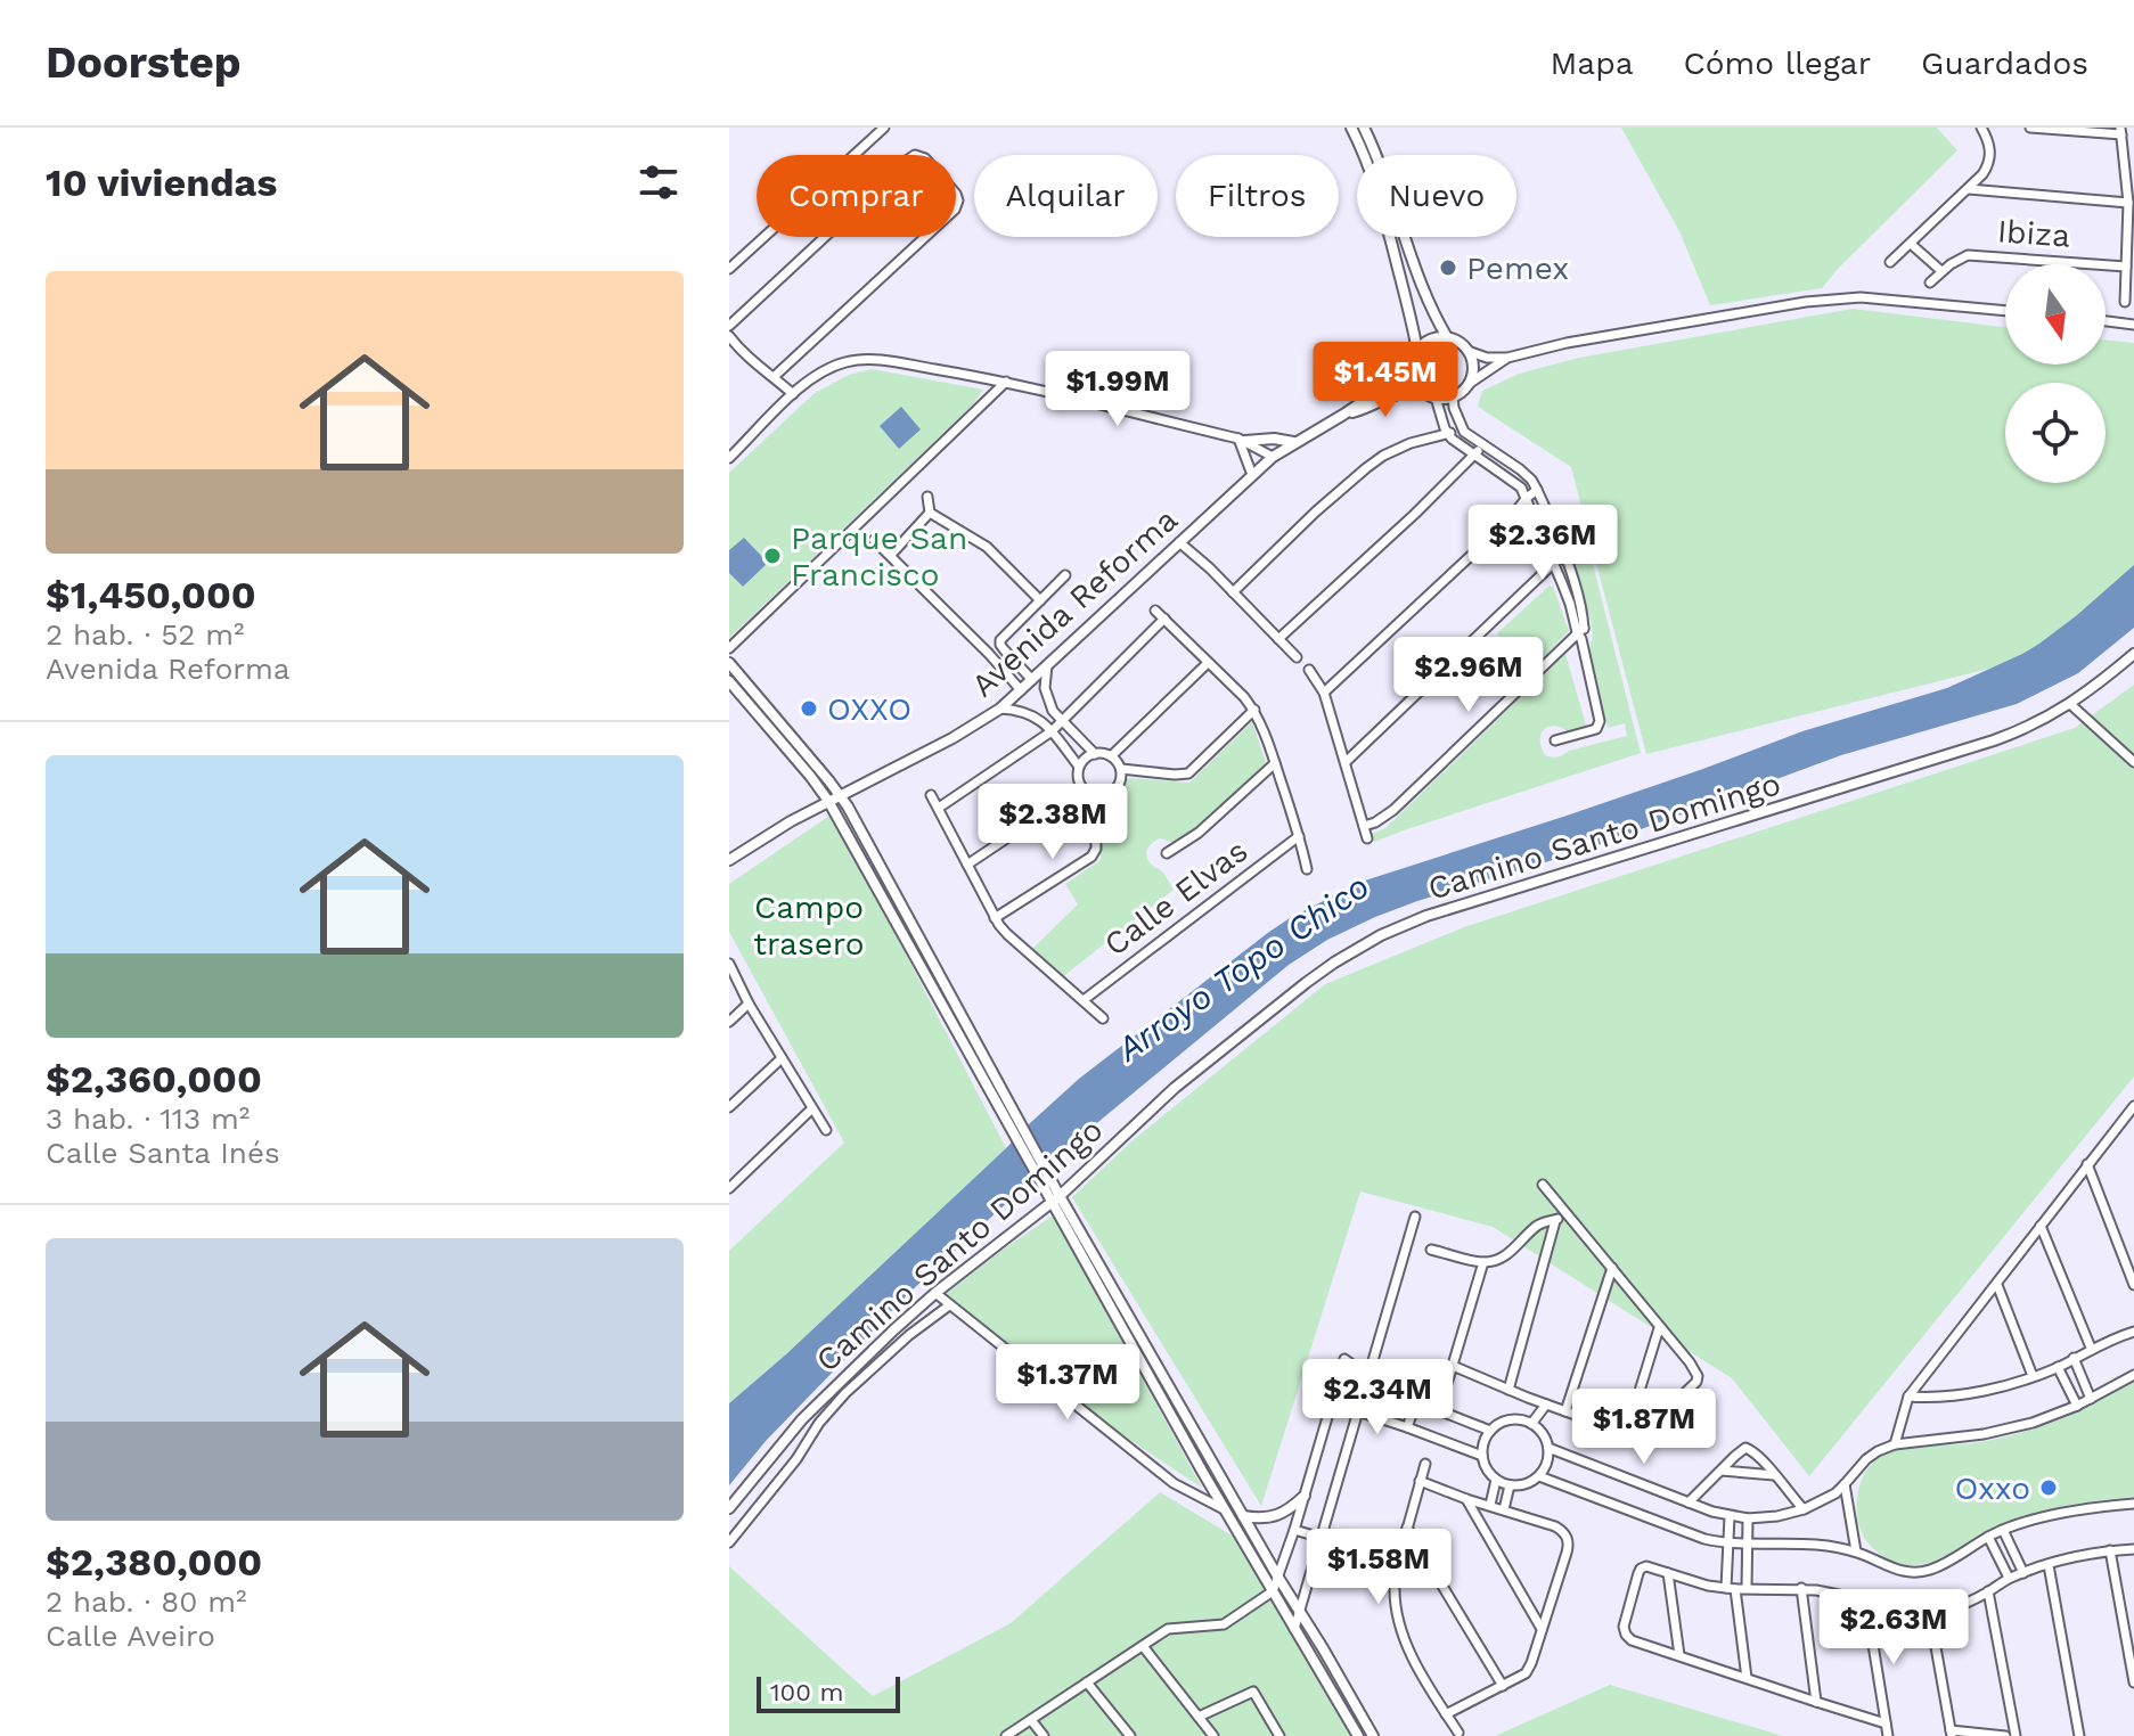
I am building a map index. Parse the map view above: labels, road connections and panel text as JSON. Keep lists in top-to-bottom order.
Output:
{
  "streets": {
    "street": [
      "Ibiza",
      "Avenida Reforma",
      "Camino Santo Domingo",
      "Calle Elvas"
    ]
  },
  "water": ["Arroyo Topo Chico"],
  "parks": ["Campo trasero"],
  "places": [
    "Pemex",
    "Parque San Francisco",
    "OXXO",
    "Oxxo"
  ],
  "scale_bar": "100 m",
  "north": "bottom",
  "page": {
    "header": "Doorstep",
    "nav": ["Mapa", "Cómo llegar", "Guardados"],
    "heading": "10 viviendas",
    "chip": [
      "Comprar",
      "Alquilar",
      "Filtros",
      "Nuevo"
    ],
    "list": [
      {
        "name": "$1,450,000",
        "note": "2 hab. · 52 m² · Avenida Reforma"
      },
      {
        "name": "$2,360,000",
        "note": "3 hab. · 113 m² · Calle Santa Inés"
      },
      {
        "name": "$2,380,000",
        "note": "2 hab. · 80 m² · Calle Aveiro"
      }
    ],
    "price": [
      "$1.45M",
      "$1.99M",
      "$2.36M",
      "$2.96M",
      "$2.38M",
      "$1.37M",
      "$2.34M",
      "$1.87M",
      "$1.58M",
      "$2.63M"
    ],
    "scale": "100 m"
  }
}
